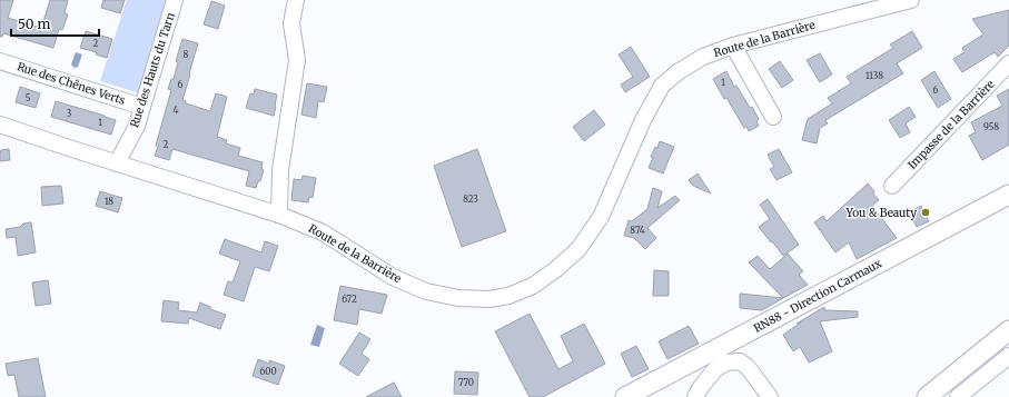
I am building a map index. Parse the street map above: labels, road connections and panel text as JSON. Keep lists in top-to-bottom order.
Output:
{
  "streets": {
    "main road": ["RN88 - Direction Carmaux"],
    "street": [
      "Route de la Barrière",
      "Rue des Hauts du Tarn",
      "Rue des Chênes Verts",
      "Impasse de la Barrière"
    ]
  },
  "crossings": [
    ["Route de la Barrière", "Rue des Hauts du Tarn"],
    ["Rue des Hauts du Tarn", "Rue des Chênes Verts"]
  ],
  "places": ["You & Beauty"],
  "house_numbers": [
    "2",
    "8",
    "1138",
    "1",
    "6",
    "6",
    "5",
    "4",
    "3",
    "1",
    "958",
    "2",
    "823",
    "18",
    "874",
    "672",
    "600",
    "770"
  ],
  "scale_bar": "50 m"
}
